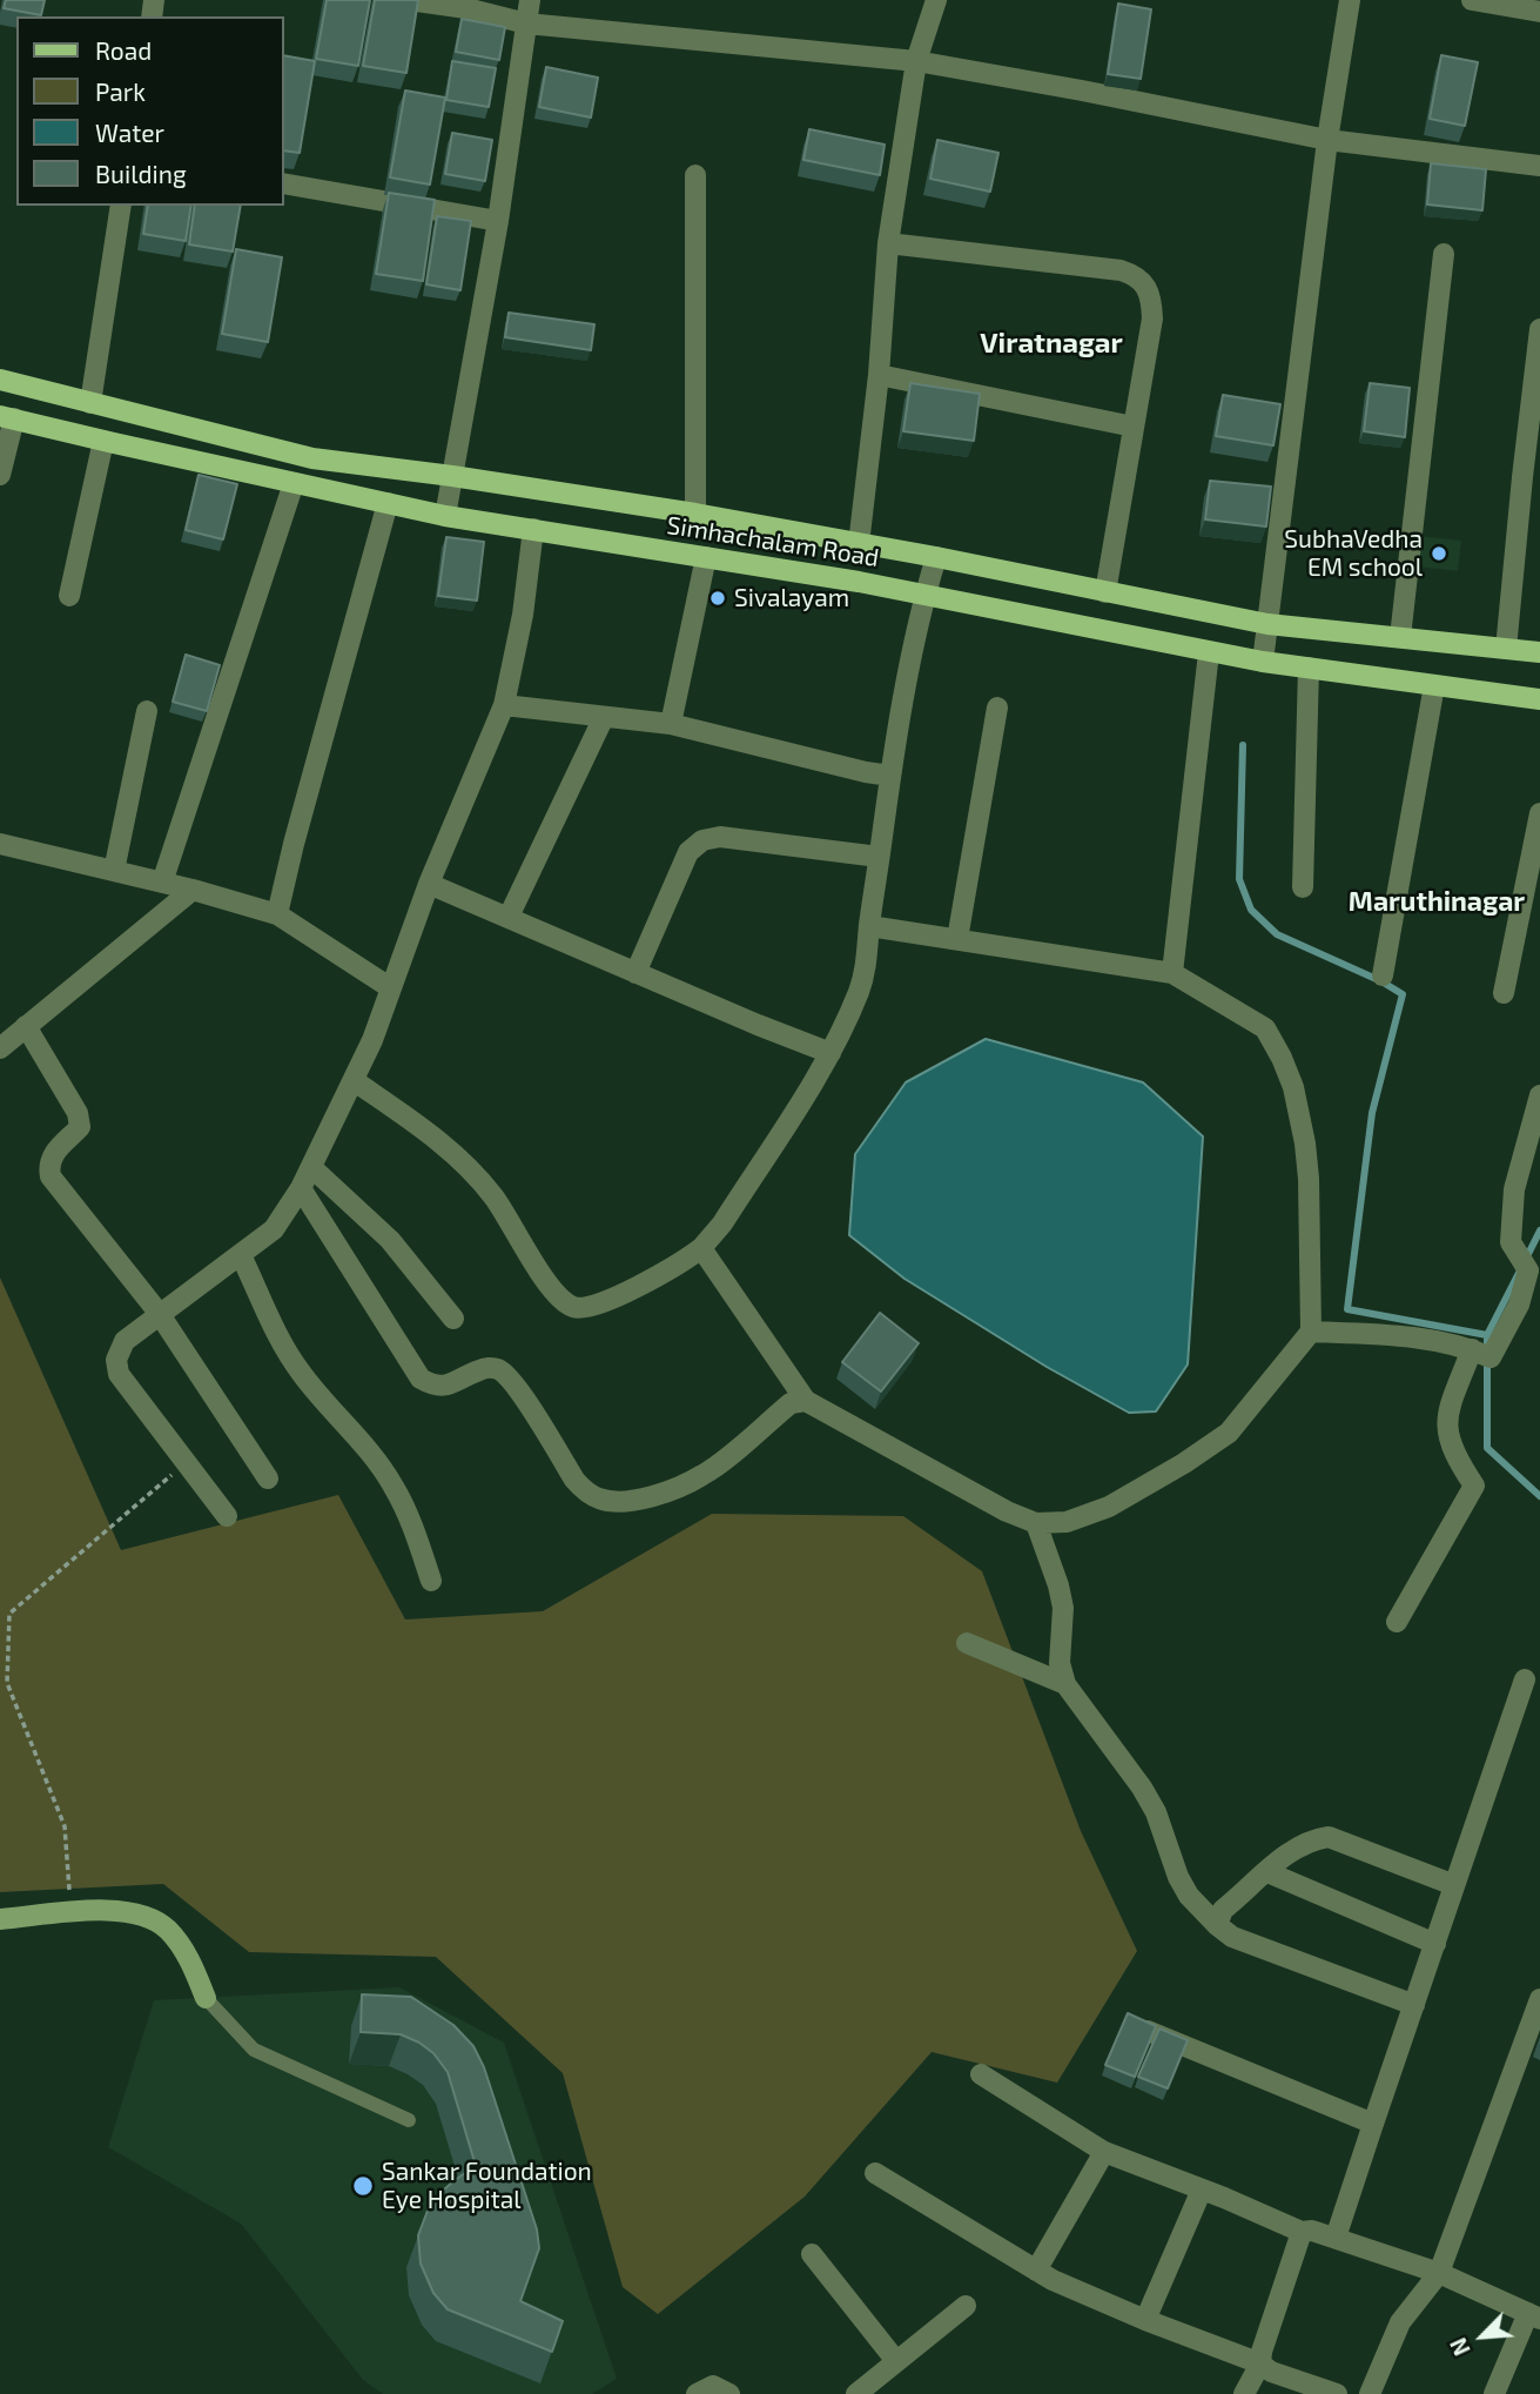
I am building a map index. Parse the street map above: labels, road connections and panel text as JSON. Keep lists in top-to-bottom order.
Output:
{
  "streets": {
    "main road": ["Simhachalam Road"]
  },
  "districts": ["Viratnagar", "Maruthinagar"],
  "places": ["SubhaVedha EM school", "Sivalayam", "Sankar Foundation Eye Hospital"],
  "legend": [
    "Road",
    "Park",
    "Water",
    "Building"
  ],
  "north": "bottom left"
}
